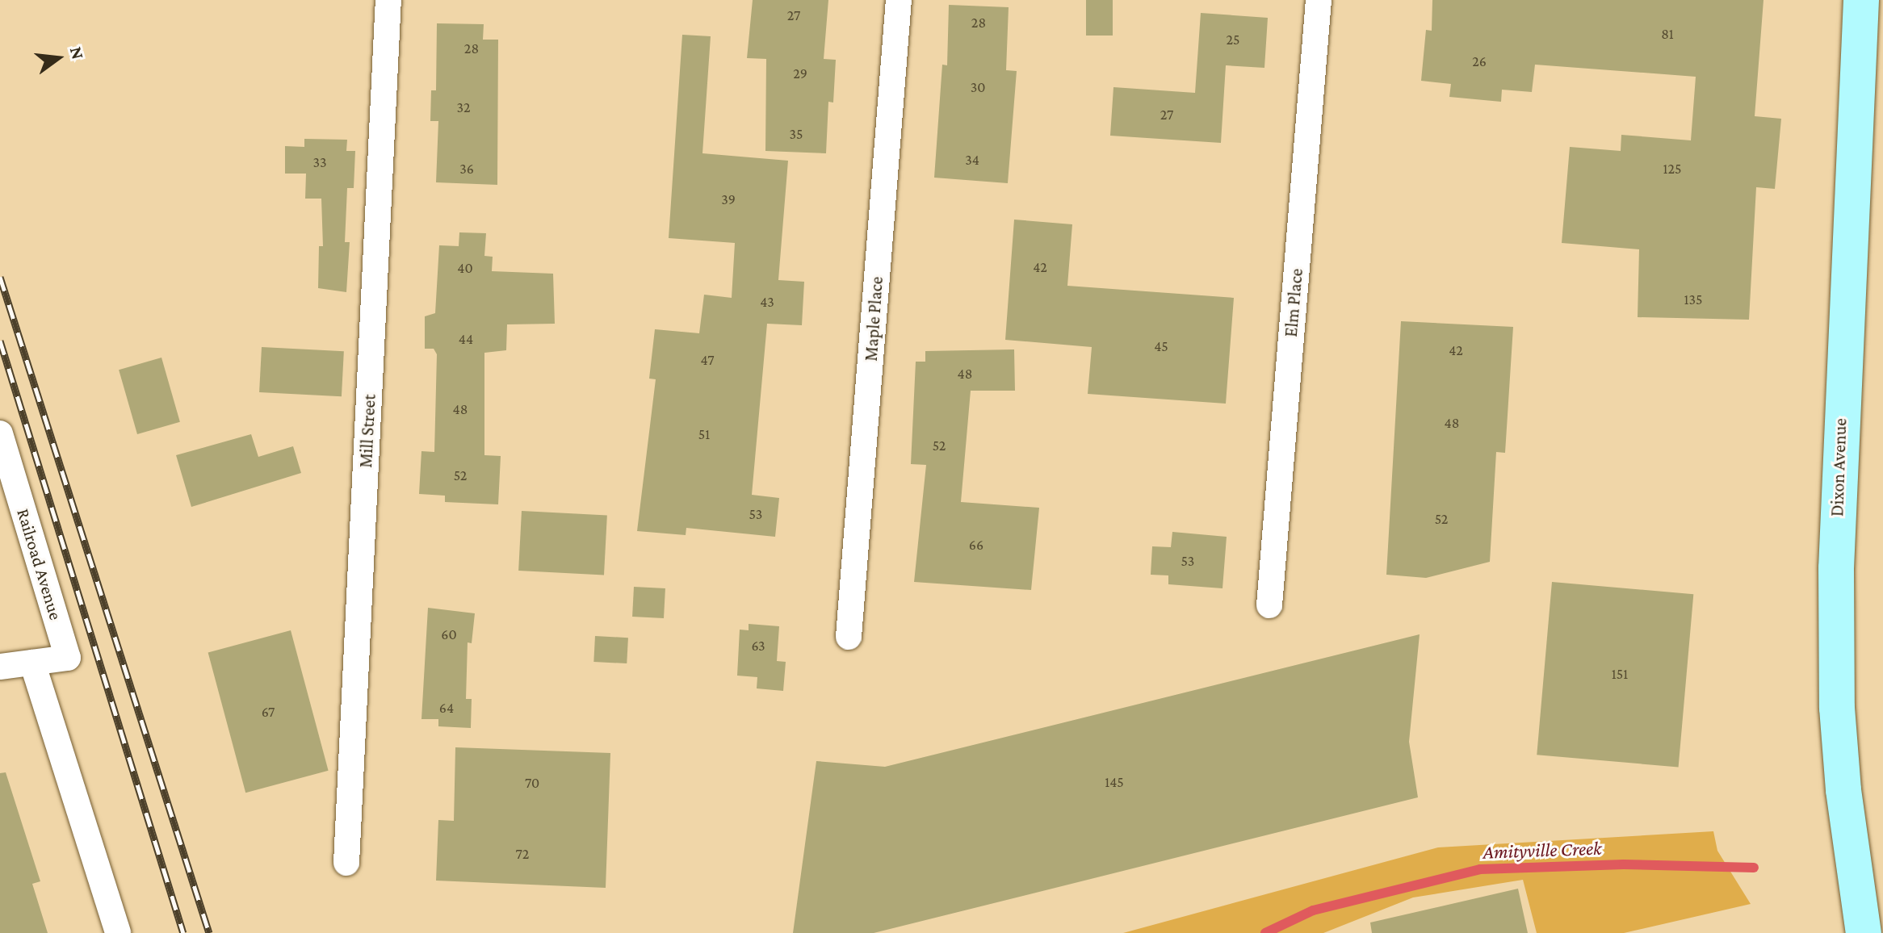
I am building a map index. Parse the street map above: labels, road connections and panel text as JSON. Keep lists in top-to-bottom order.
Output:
{
  "streets": {
    "main road": ["Dixon Avenue"],
    "street": [
      "Elm Place",
      "Maple Place",
      "Mill Street",
      "Railroad Avenue"
    ]
  },
  "water": ["Amityville Creek"],
  "house_numbers": [
    "27",
    "28",
    "81",
    "25",
    "28",
    "26",
    "29",
    "30",
    "32",
    "27",
    "35",
    "34",
    "33",
    "36",
    "125",
    "39",
    "42",
    "40",
    "135",
    "43",
    "44",
    "45",
    "42",
    "47",
    "48",
    "48",
    "48",
    "51",
    "52",
    "52",
    "53",
    "52",
    "66",
    "53",
    "60",
    "63",
    "151",
    "64",
    "67",
    "145",
    "70",
    "72"
  ],
  "north": "right"
}
